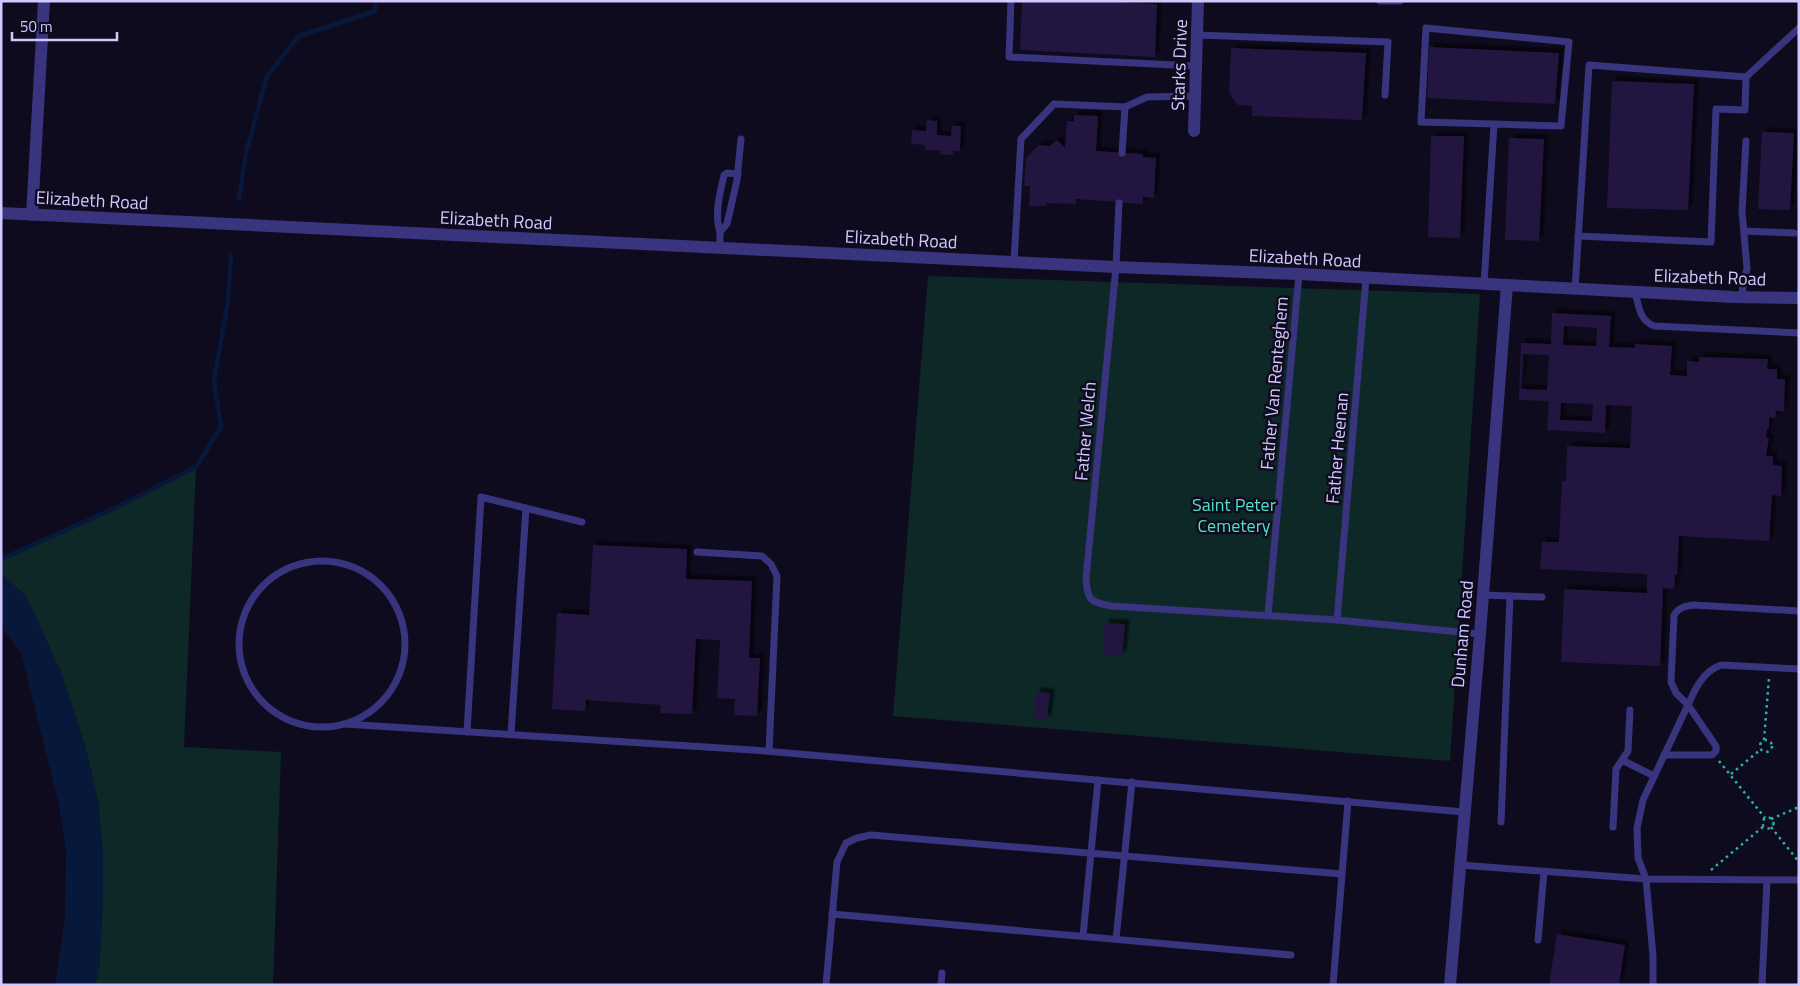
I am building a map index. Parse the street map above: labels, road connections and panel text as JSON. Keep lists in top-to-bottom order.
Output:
{
  "streets": {
    "street": ["Starks Drive", "Elizabeth Road", "Dunham Road"],
    "lane": ["Father Van Renteghem", "Father Welch", "Father Heenan"]
  },
  "crossings": [
    ["Elizabeth Road", "Father Van Renteghem"],
    ["Elizabeth Road", "Father Welch"],
    ["Elizabeth Road", "Father Heenan"],
    ["Elizabeth Road", "Dunham Road"],
    ["Father Van Renteghem", "Father Welch"]
  ],
  "parks": ["Saint Peter Cemetery"],
  "scale_bar": "50 m"
}
